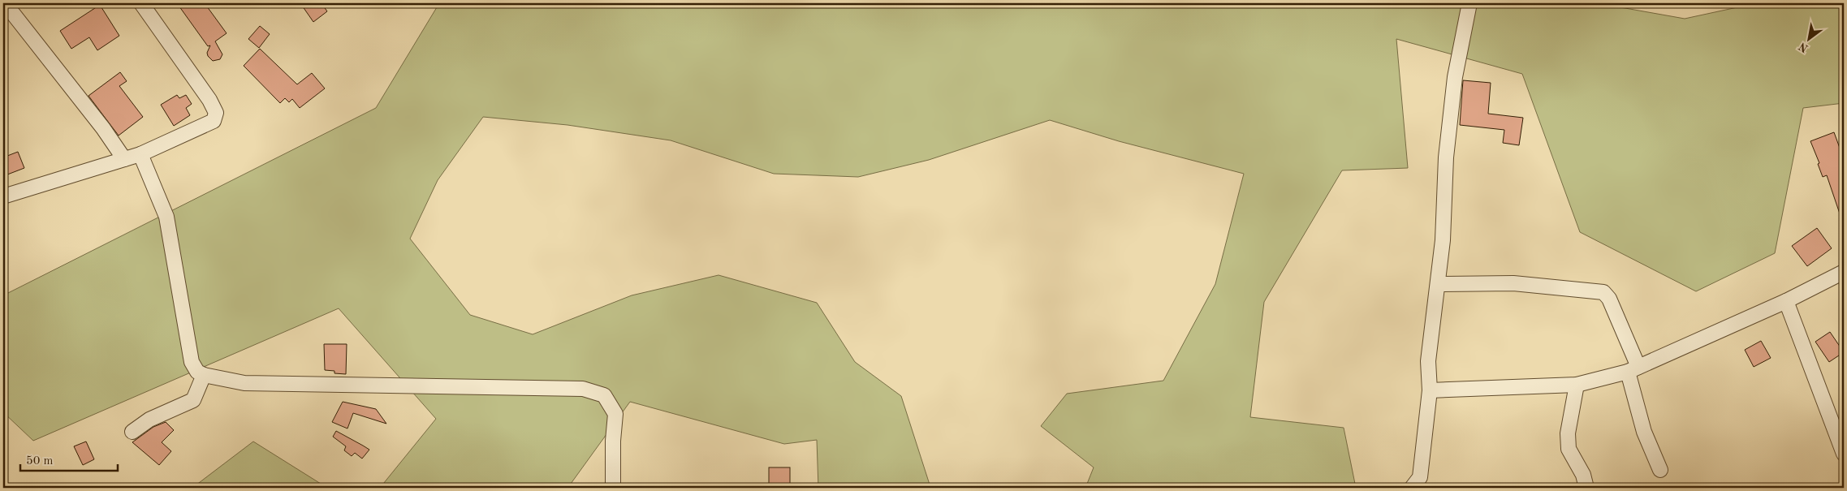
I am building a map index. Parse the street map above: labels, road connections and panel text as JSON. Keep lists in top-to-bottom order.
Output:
{
  "scale_bar": "50 m",
  "north": "bottom left"
}
